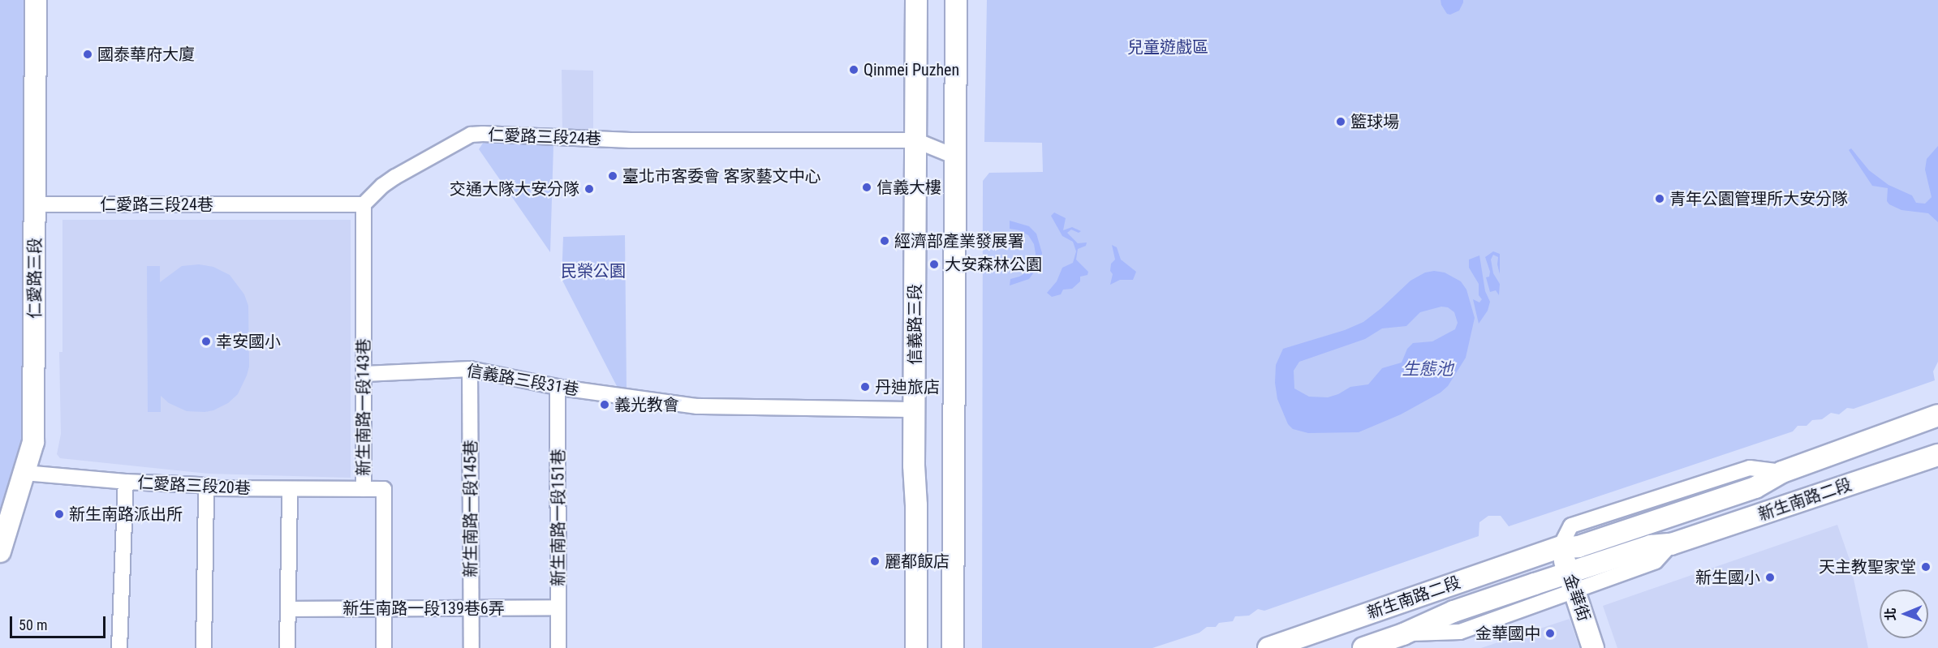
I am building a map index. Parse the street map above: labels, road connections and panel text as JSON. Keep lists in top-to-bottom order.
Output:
{
  "streets": {
    "main road": [
      "仁愛路三段",
      "信義路三段",
      "新生南路二段",
      "金華街"
    ],
    "street": [
      "仁愛路三段24巷",
      "信義路三段31巷",
      "新生南路一段143巷",
      "仁愛路三段20巷",
      "新生南路一段145巷",
      "新生南路一段151巷",
      "新生南路一段139巷6弄"
    ]
  },
  "crossings": [
    ["仁愛路三段24巷", "仁愛路三段"],
    ["仁愛路三段24巷", "信義路三段"],
    ["仁愛路三段24巷", "新生南路一段143巷"],
    ["仁愛路三段", "仁愛路三段20巷"],
    ["信義路三段", "信義路三段31巷"],
    ["信義路三段31巷", "新生南路一段143巷"],
    ["信義路三段31巷", "新生南路一段145巷"],
    ["信義路三段31巷", "新生南路一段151巷"],
    ["新生南路一段143巷", "仁愛路三段20巷"],
    ["新生南路一段143巷", "新生南路一段139巷6弄"],
    ["新生南路二段", "金華街"],
    ["新生南路一段145巷", "新生南路一段139巷6弄"],
    ["新生南路一段151巷", "新生南路一段139巷6弄"]
  ],
  "water": ["生態池"],
  "parks": ["兒童遊戲區", "民榮公園"],
  "places": [
    "國泰華府大廈",
    "Qinmei Puzhen",
    "籃球場",
    "臺北市客委會 客家藝文中心",
    "信義大樓",
    "交通大隊大安分隊",
    "青年公園管理所大安分隊",
    "經濟部產業發展署",
    "大安森林公園",
    "幸安國小",
    "丹迪旅店",
    "義光教會",
    "新生南路派出所",
    "麗都飯店",
    "天主教聖家堂",
    "新生國小",
    "金華國中"
  ],
  "scale_bar": "50 m",
  "north": "left"
}
